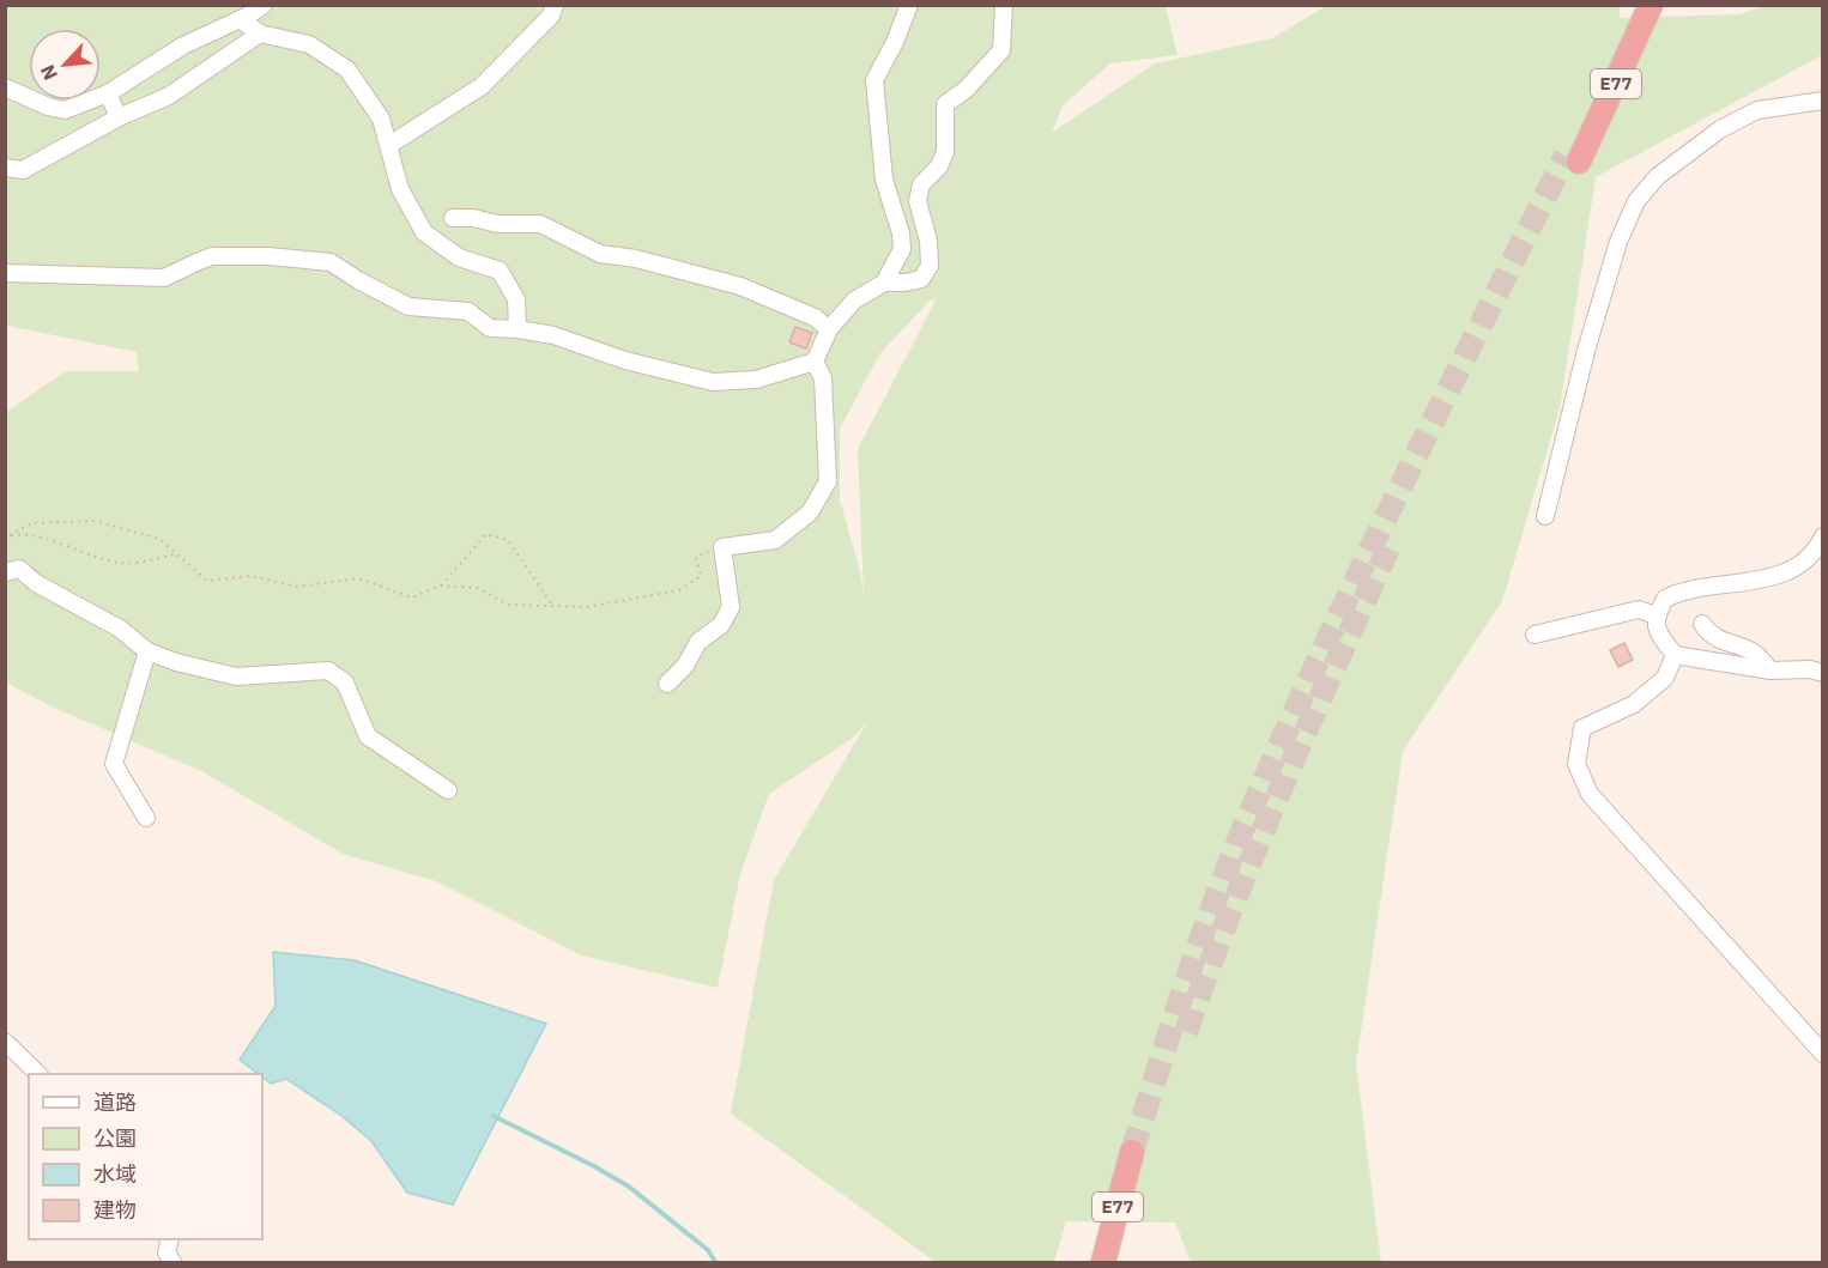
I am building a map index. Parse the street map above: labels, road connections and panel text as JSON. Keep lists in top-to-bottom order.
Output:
{
  "streets": {
    "highway": ["E77"]
  },
  "legend": [
    "道路",
    "公園",
    "水域",
    "建物"
  ],
  "north": "bottom left"
}
